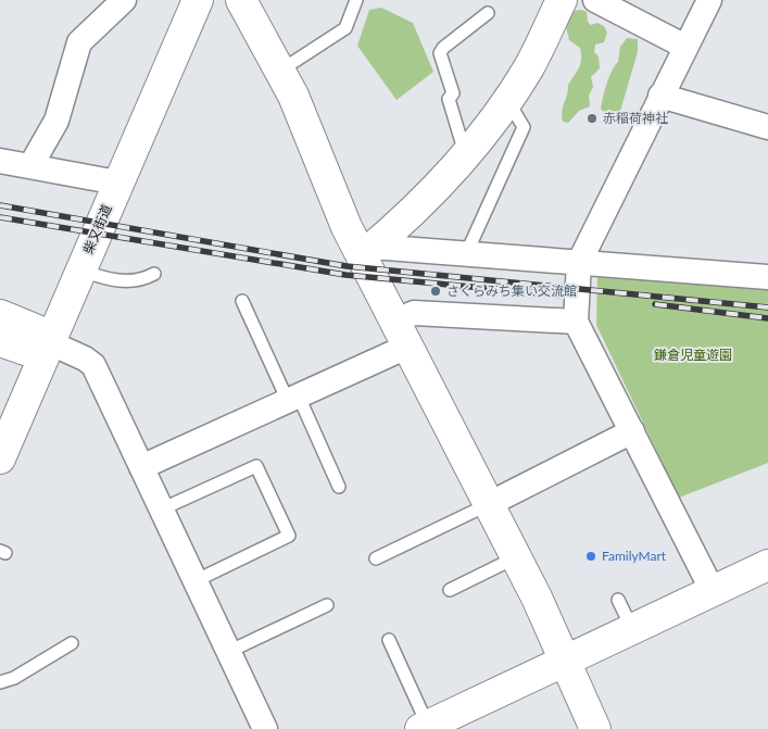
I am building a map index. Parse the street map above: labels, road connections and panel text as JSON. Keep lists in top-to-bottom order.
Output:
{
  "streets": {
    "street": ["柴又街道"]
  },
  "parks": ["鎌倉児童遊園"],
  "places": ["赤稲荷神社", "さくらみち集い交流館", "FamilyMart"]
}
